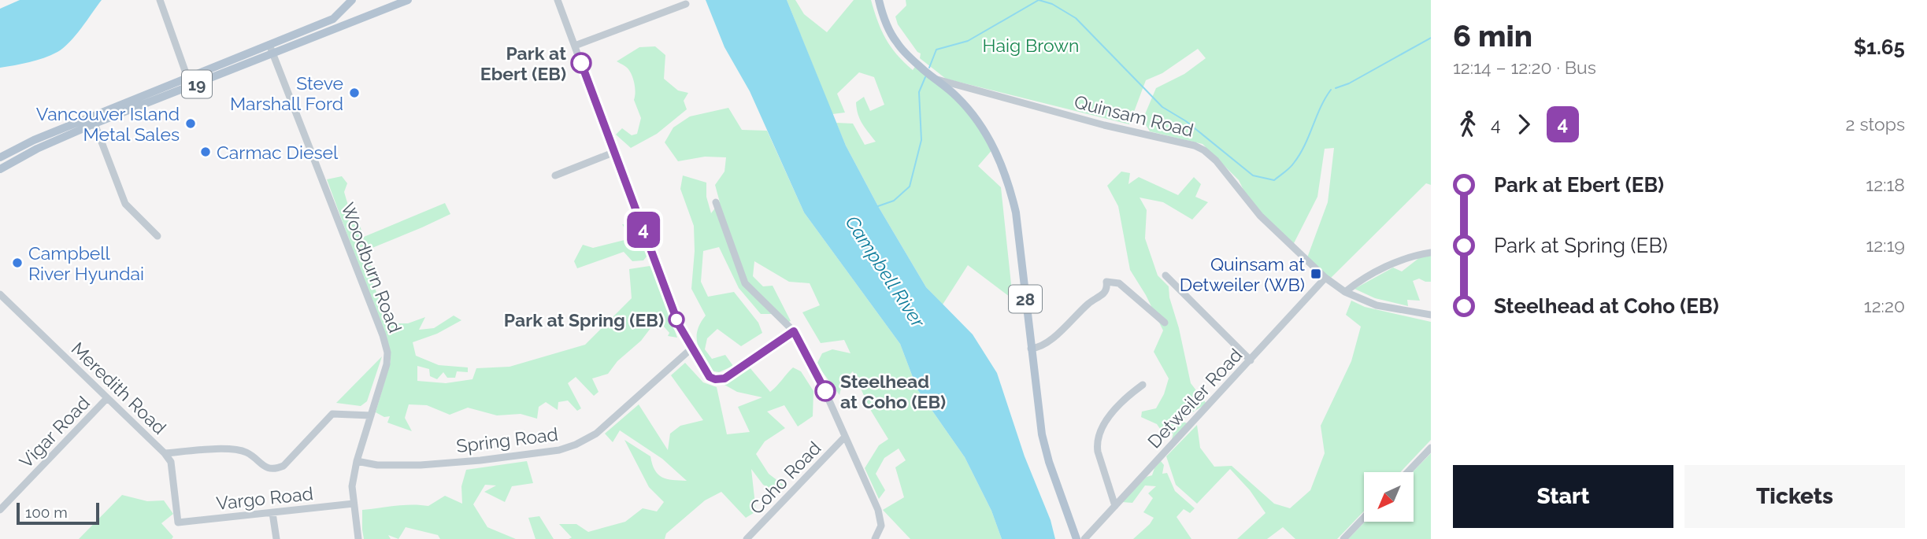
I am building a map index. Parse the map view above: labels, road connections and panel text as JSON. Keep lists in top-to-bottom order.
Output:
{
  "streets": {
    "main road": ["19", "28"],
    "street": [
      "Quinsam Road",
      "Woodburn Road",
      "Meredith Road",
      "Detweiler Road",
      "Vigar Road",
      "Spring Road",
      "Coho Road",
      "Vargo Road"
    ]
  },
  "crossings": [
    ["19", "Woodburn Road"],
    ["Quinsam Road", "28"],
    ["Quinsam Road", "Detweiler Road"],
    ["Woodburn Road", "Spring Road"],
    ["Woodburn Road", "Vargo Road"],
    ["Meredith Road", "Vigar Road"],
    ["Meredith Road", "Vargo Road"]
  ],
  "water": ["Campbell River"],
  "parks": ["Haig Brown"],
  "places": {
    "other": [
      "Park at Ebert (EB)",
      "Steve Marshall Ford",
      "Vancouver Island Metal Sales",
      "Carmac Diesel",
      "Campbell River Hyundai",
      "Park at Spring (EB)",
      "Steelhead at Coho (EB)"
    ],
    "transit": ["Quinsam at Detweiler (WB)"]
  },
  "lines": ["bus line 4"],
  "scale_bar": "100 m",
  "north": "bottom left",
  "page": {
    "on_map": "4",
    "heading": ["6 min", "12:14 – 12:20 · Bus", "$1.65"],
    "legs": ["4", "4", "2 stops"],
    "list": [
      {
        "name": "Park at Ebert (EB)",
        "value": "12:18"
      },
      {
        "name": "Park at Spring (EB)",
        "value": "12:19"
      },
      {
        "name": "Steelhead at Coho (EB)",
        "value": "12:20"
      }
    ],
    "buttons": ["Start", "Tickets"],
    "scale": "100 m"
  }
}
